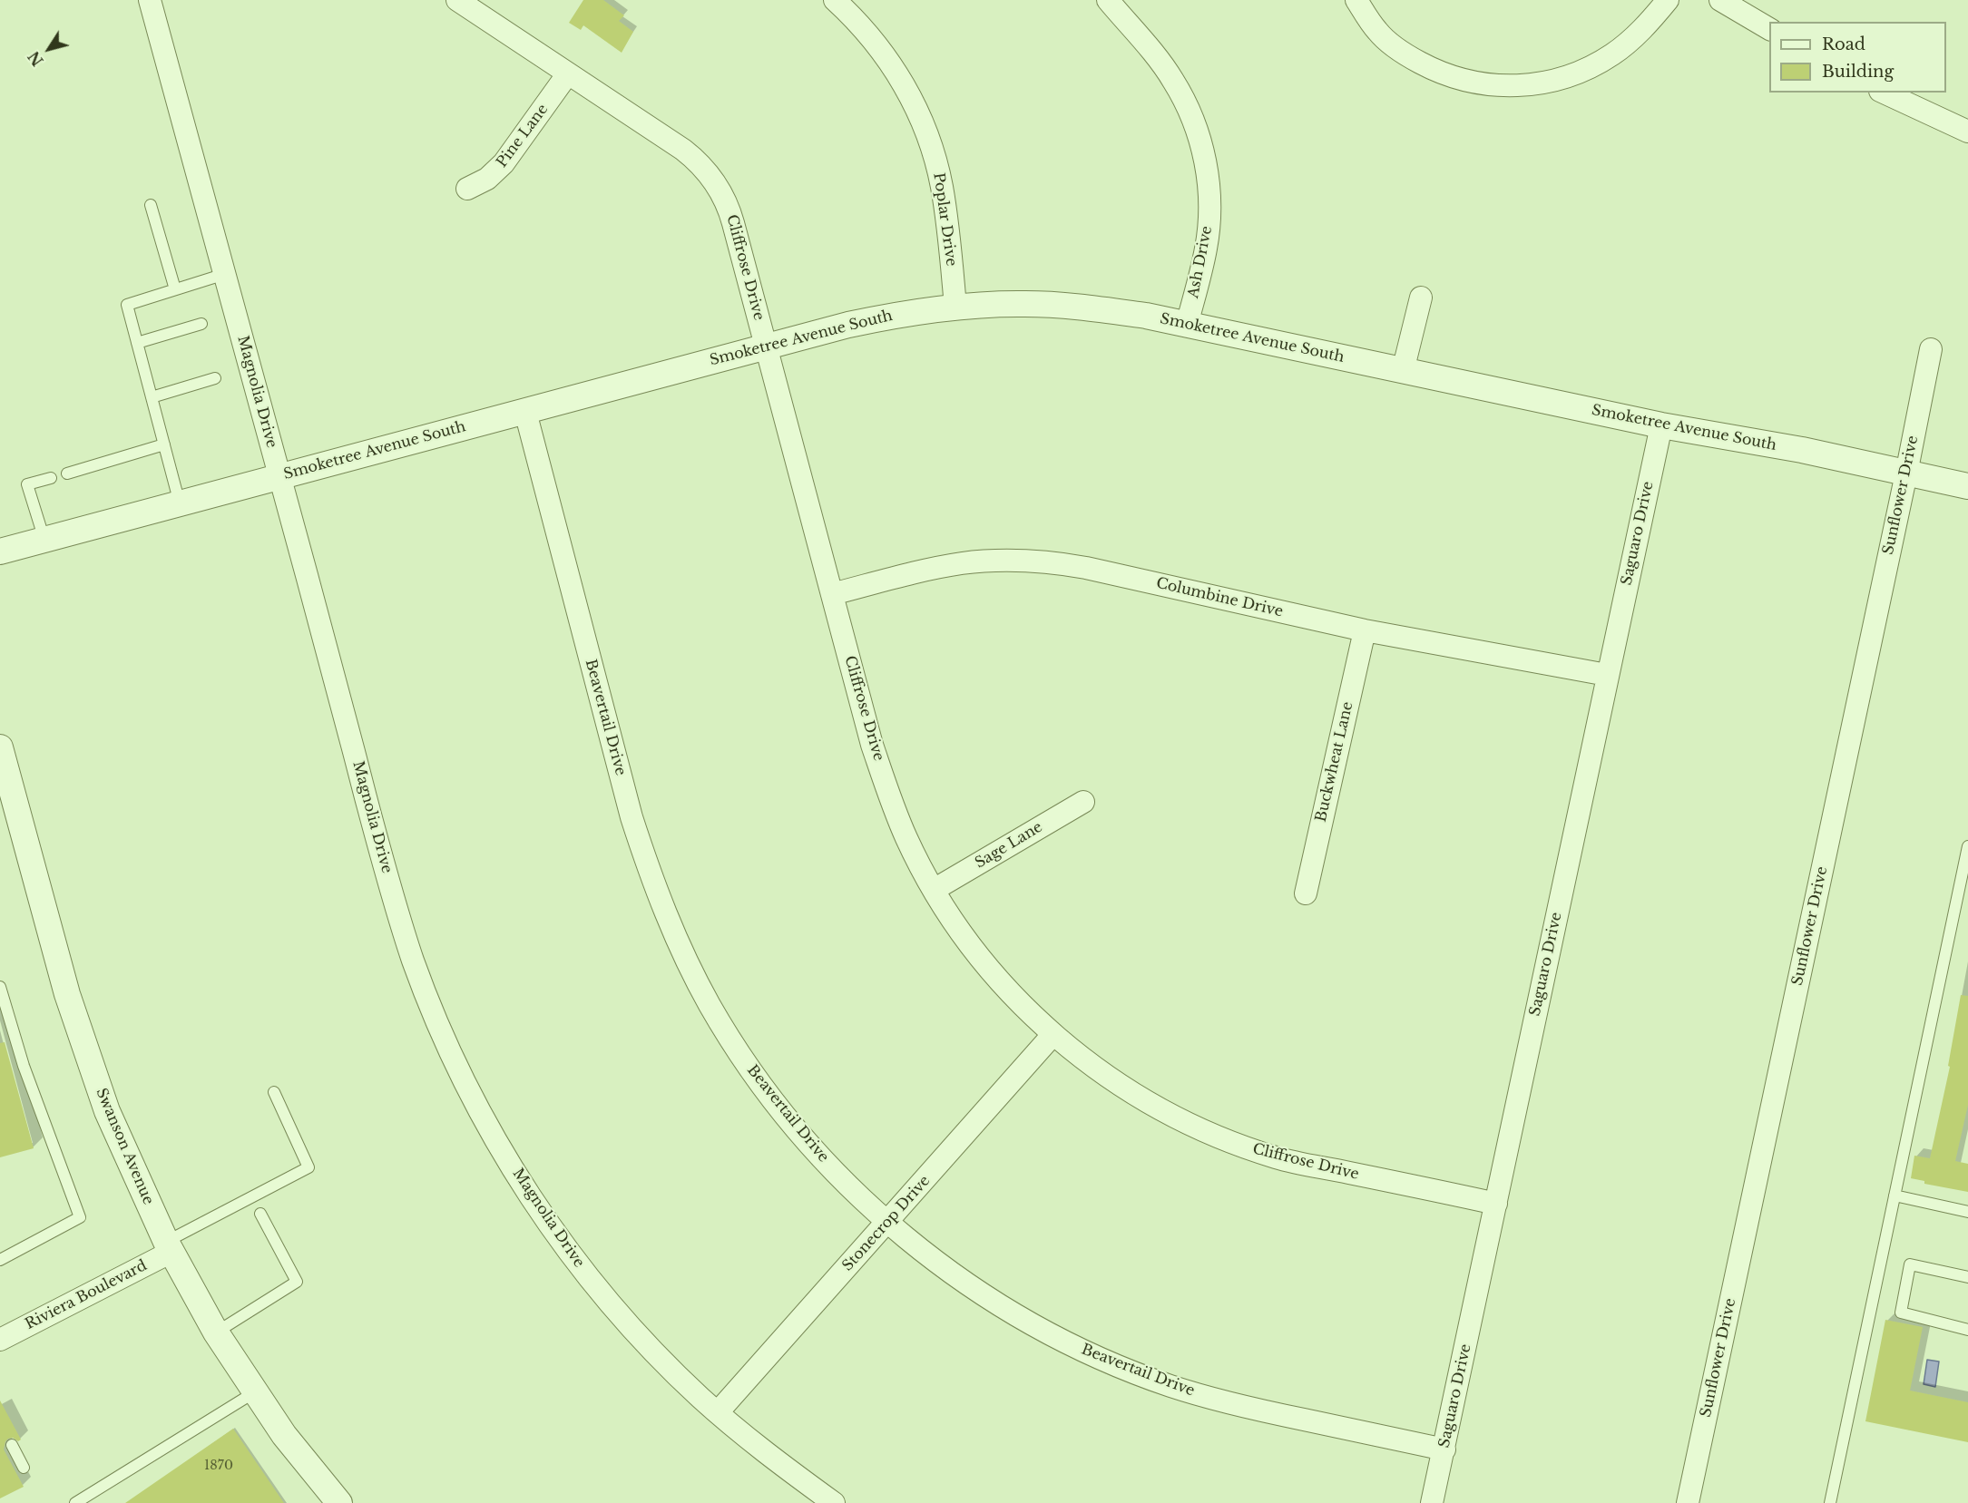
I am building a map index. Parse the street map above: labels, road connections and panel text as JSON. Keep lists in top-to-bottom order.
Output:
{
  "streets": {
    "street": [
      "Pine Lane",
      "Poplar Drive",
      "Ash Drive",
      "Cliffrose Drive",
      "Smoketree Avenue South",
      "Magnolia Drive",
      "Sunflower Drive",
      "Saguaro Drive",
      "Columbine Drive",
      "Beavertail Drive",
      "Buckwheat Lane",
      "Sage Lane",
      "Swanson Avenue",
      "Stonecrop Drive",
      "Riviera Boulevard"
    ]
  },
  "crossings": [
    ["Pine Lane", "Cliffrose Drive"],
    ["Poplar Drive", "Smoketree Avenue South"],
    ["Ash Drive", "Smoketree Avenue South"],
    ["Cliffrose Drive", "Smoketree Avenue South"],
    ["Cliffrose Drive", "Saguaro Drive"],
    ["Cliffrose Drive", "Columbine Drive"],
    ["Cliffrose Drive", "Sage Lane"],
    ["Cliffrose Drive", "Stonecrop Drive"],
    ["Smoketree Avenue South", "Magnolia Drive"],
    ["Smoketree Avenue South", "Sunflower Drive"],
    ["Smoketree Avenue South", "Saguaro Drive"],
    ["Smoketree Avenue South", "Beavertail Drive"],
    ["Magnolia Drive", "Stonecrop Drive"],
    ["Saguaro Drive", "Columbine Drive"],
    ["Saguaro Drive", "Beavertail Drive"],
    ["Columbine Drive", "Buckwheat Lane"],
    ["Beavertail Drive", "Stonecrop Drive"],
    ["Swanson Avenue", "Riviera Boulevard"]
  ],
  "house_numbers": ["1870"],
  "legend": ["Road", "Building"],
  "north": "bottom left"
}
